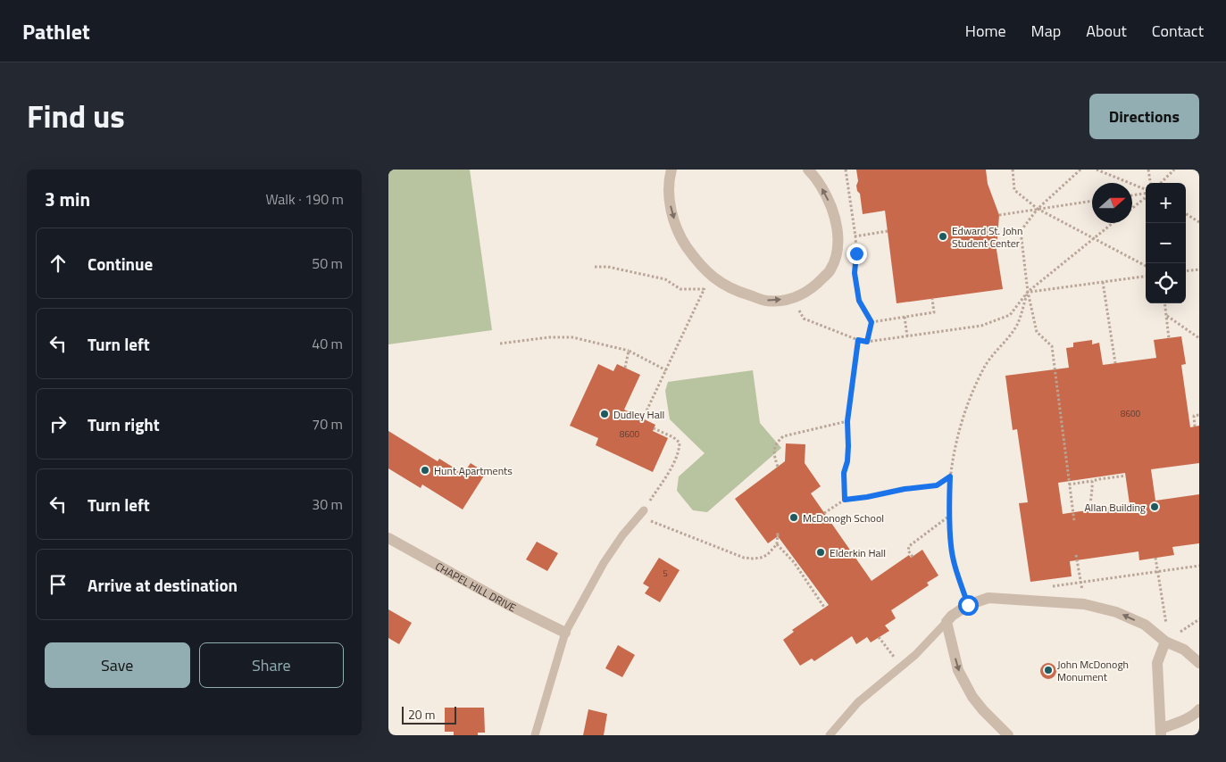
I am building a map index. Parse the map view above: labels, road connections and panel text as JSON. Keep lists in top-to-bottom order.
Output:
{
  "streets": {
    "street": ["CHAPEL HILL DRIVE"]
  },
  "places": [
    "Edward St. John Student Center",
    "Dudley Hall",
    "Hunt Apartments",
    "Allan Building",
    "McDonogh School",
    "Elderkin Hall",
    "John McDonogh Monument"
  ],
  "house_numbers": ["8600", "8600", "5"],
  "scale_bar": "20 m",
  "north": "right",
  "page": {
    "header": "Pathlet",
    "nav": [
      "Home",
      "Map",
      "About",
      "Contact"
    ],
    "title": "Find us",
    "buttons": [
      "Directions",
      ["Save", "Share"]
    ],
    "heading": ["3 min", "Walk · 190 m"],
    "map_buttons": ["+", "−"],
    "list": [
      ["Continue", "50 m"],
      ["Turn left", "40 m"],
      ["Turn right", "70 m"],
      ["Turn left", "30 m"],
      "Arrive at destination"
    ],
    "scale": "20 m"
  }
}
